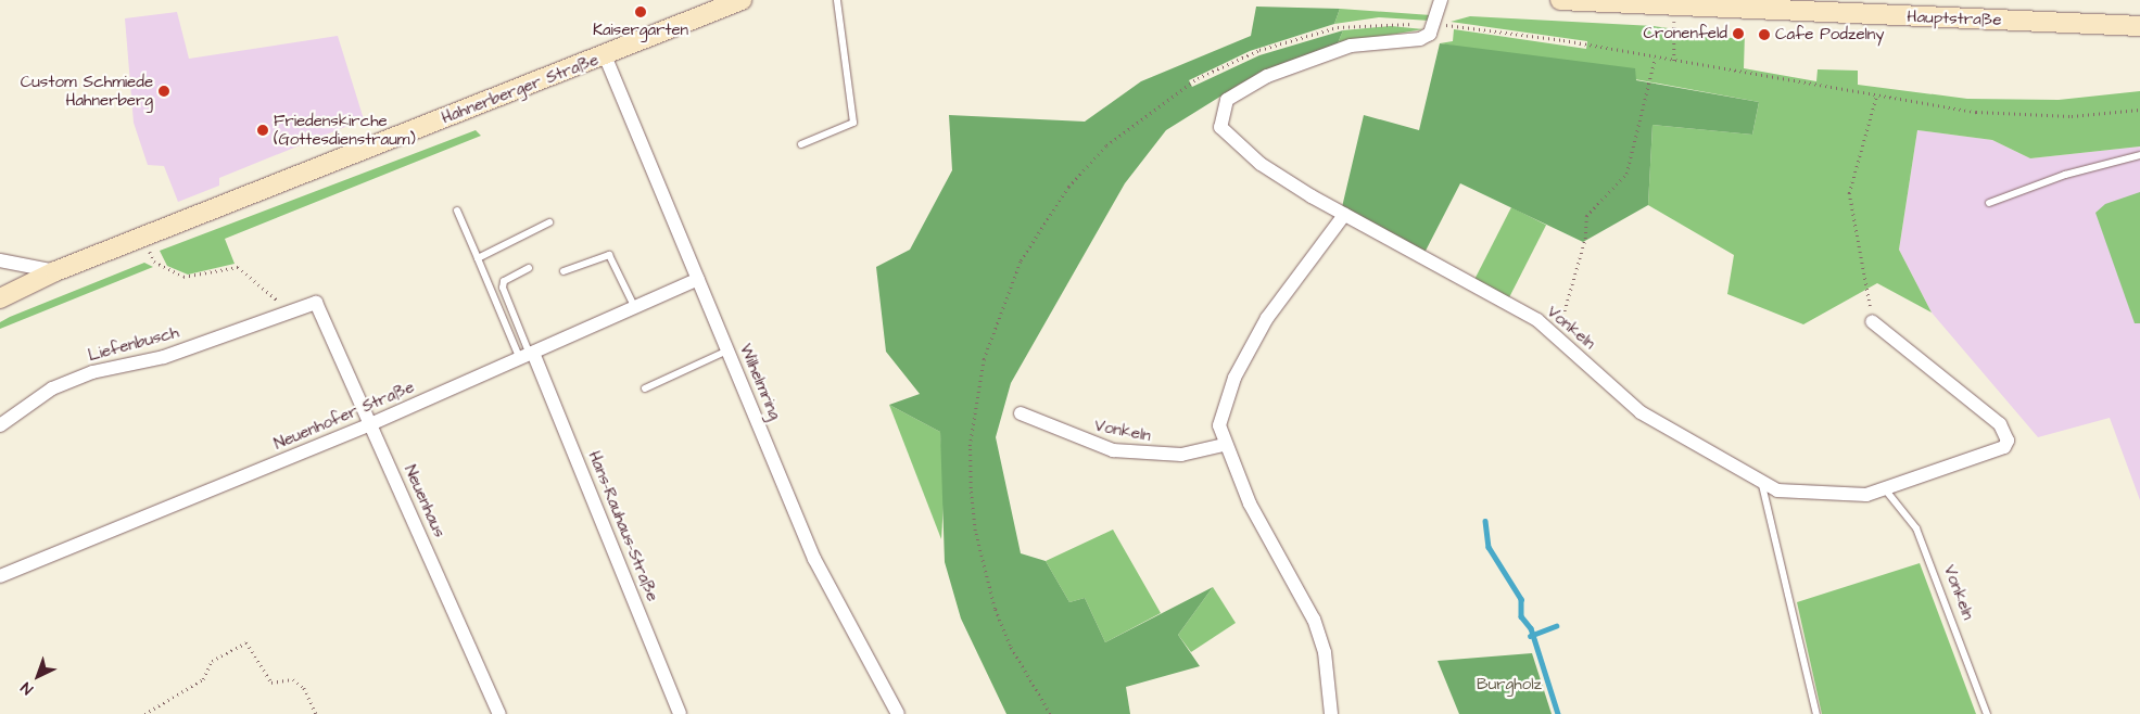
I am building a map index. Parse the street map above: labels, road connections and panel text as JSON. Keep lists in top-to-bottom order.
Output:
{
  "streets": {
    "main road": ["Hauptstraße", "Hahnerberger Straße"],
    "street": [
      "Vonkeln",
      "Liefenbusch",
      "Wilhelmring",
      "Neuenhofer Straße",
      "Neuenhaus",
      "Hans-Rauhaus-Straße"
    ]
  },
  "crossings": [
    ["Hahnerberger Straße", "Wilhelmring"],
    ["Liefenbusch", "Neuenhaus"],
    ["Wilhelmring", "Neuenhofer Straße"],
    ["Neuenhofer Straße", "Neuenhaus"],
    ["Neuenhofer Straße", "Hans-Rauhaus-Straße"]
  ],
  "parks": ["Burgholz"],
  "places": [
    "Kaisergarten",
    "Cronenfeld",
    "Cafe Podzelny",
    "Custom Schmiede Hahnerberg",
    "Friedenskirche (Gottesdienstraum)"
  ],
  "north": "bottom left"
}
